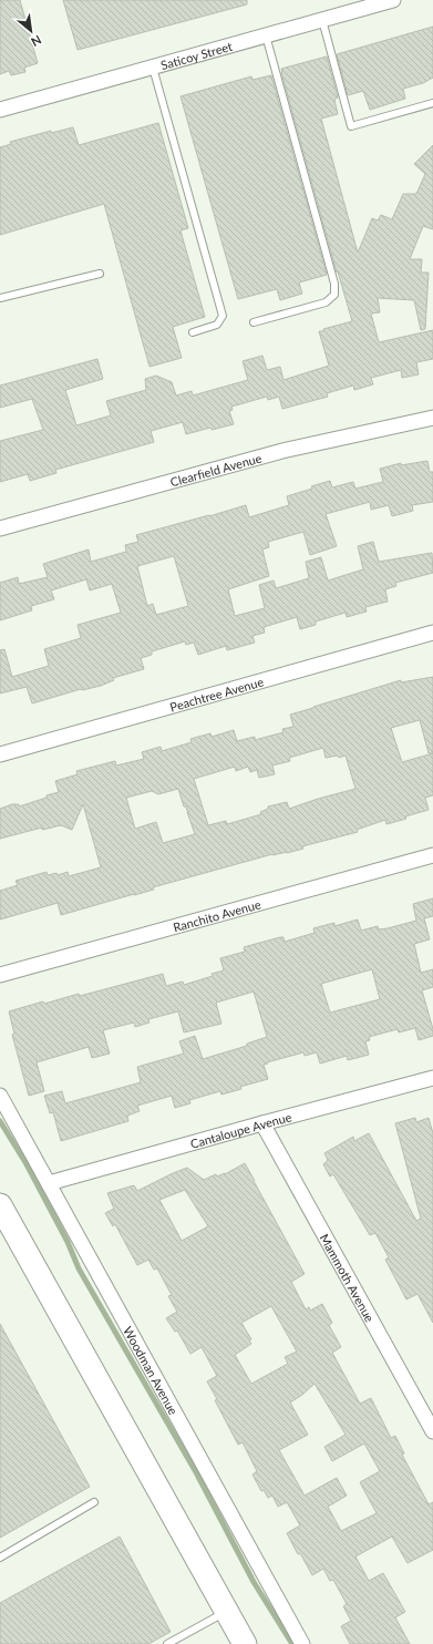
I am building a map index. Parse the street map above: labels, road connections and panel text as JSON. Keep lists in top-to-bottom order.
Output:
{
  "streets": {
    "street": [
      "Saticoy Street",
      "Clearfield Avenue",
      "Peachtree Avenue",
      "Ranchito Avenue",
      "Cantaloupe Avenue",
      "Mammoth Avenue",
      "Woodman Avenue"
    ]
  },
  "crossings": [
    ["Cantaloupe Avenue", "Mammoth Avenue"],
    ["Cantaloupe Avenue", "Woodman Avenue"]
  ],
  "north": "bottom right"
}
